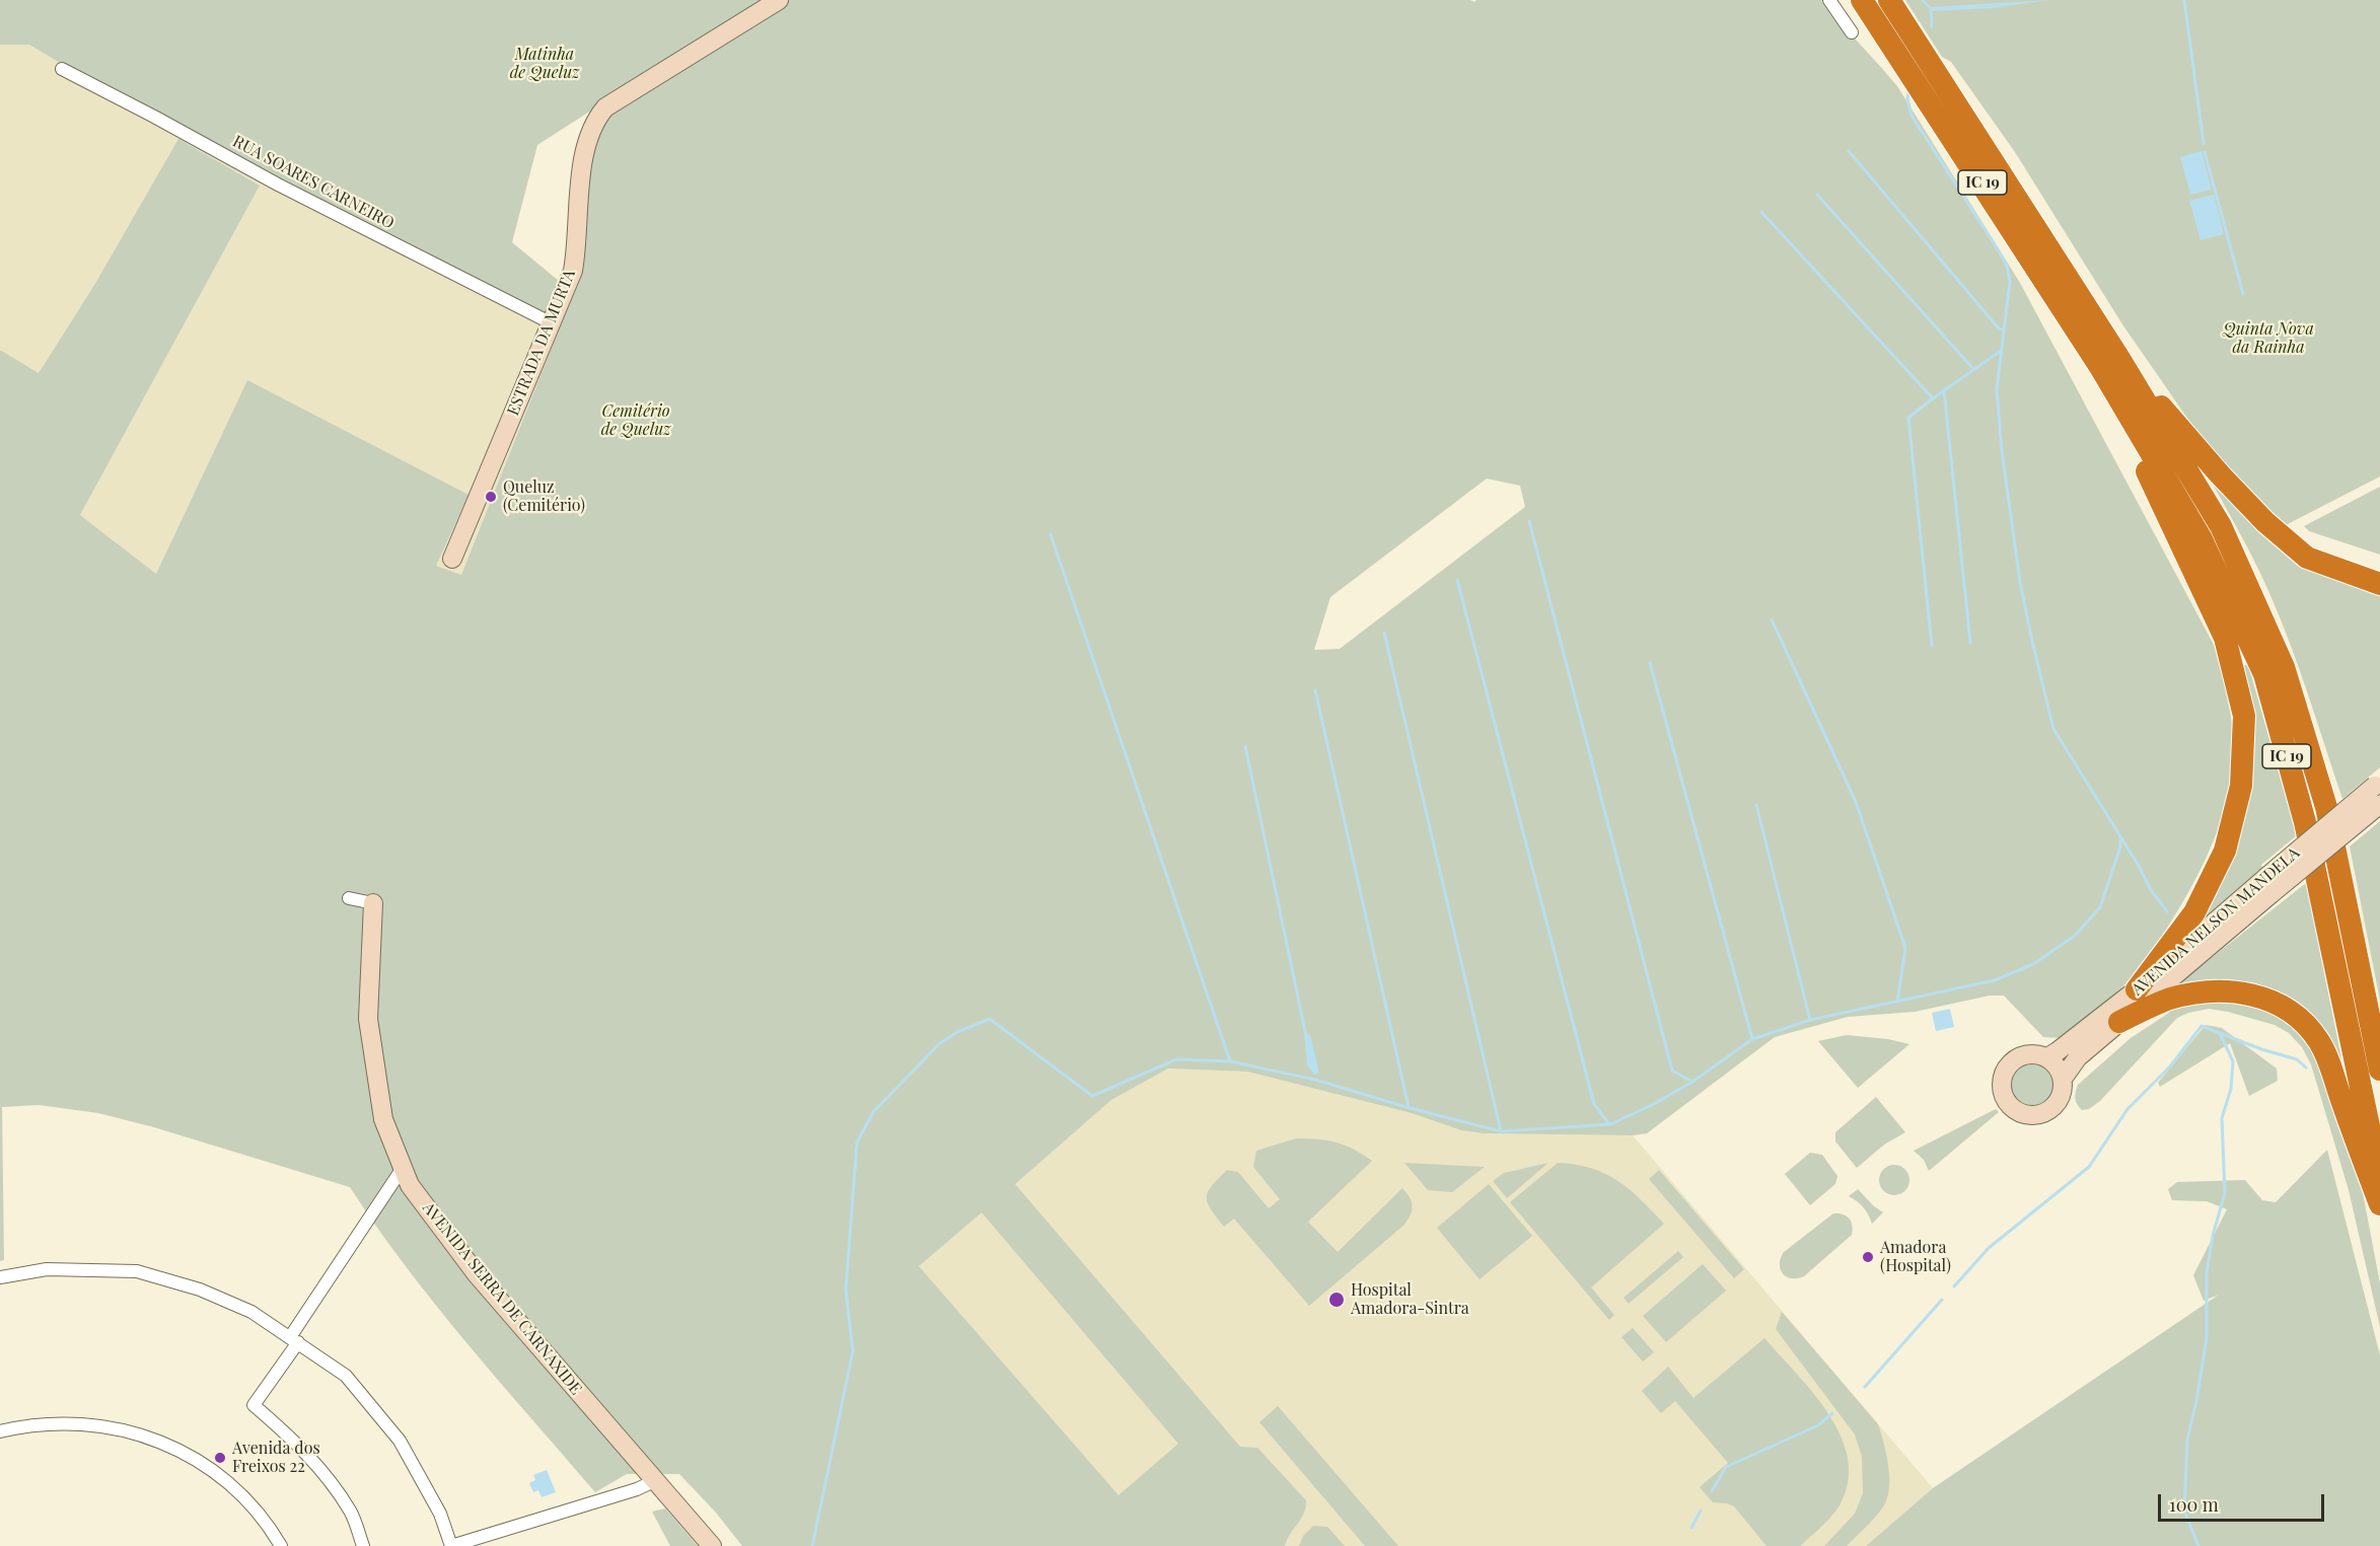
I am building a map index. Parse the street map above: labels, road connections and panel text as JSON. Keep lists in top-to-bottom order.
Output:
{
  "streets": {
    "highway": ["IC 19"],
    "street": [
      "RUA SOARES CARNEIRO",
      "ESTRADA DA MURTA",
      "AVENIDA NELSON MANDELA",
      "AVENIDA SERRA DE CARNAXIDE"
    ]
  },
  "crossings": [
    ["RUA SOARES CARNEIRO", "ESTRADA DA MURTA"]
  ],
  "parks": ["Matinha de Queluz", "Quinta Nova da Rainha", "Cemitério de Queluz"],
  "places": [
    "Queluz (Cemitério)",
    "Amadora (Hospital)",
    "Hospital Amadora-Sintra",
    "Avenida dos Freixos 22"
  ],
  "scale_bar": "100 m"
}
